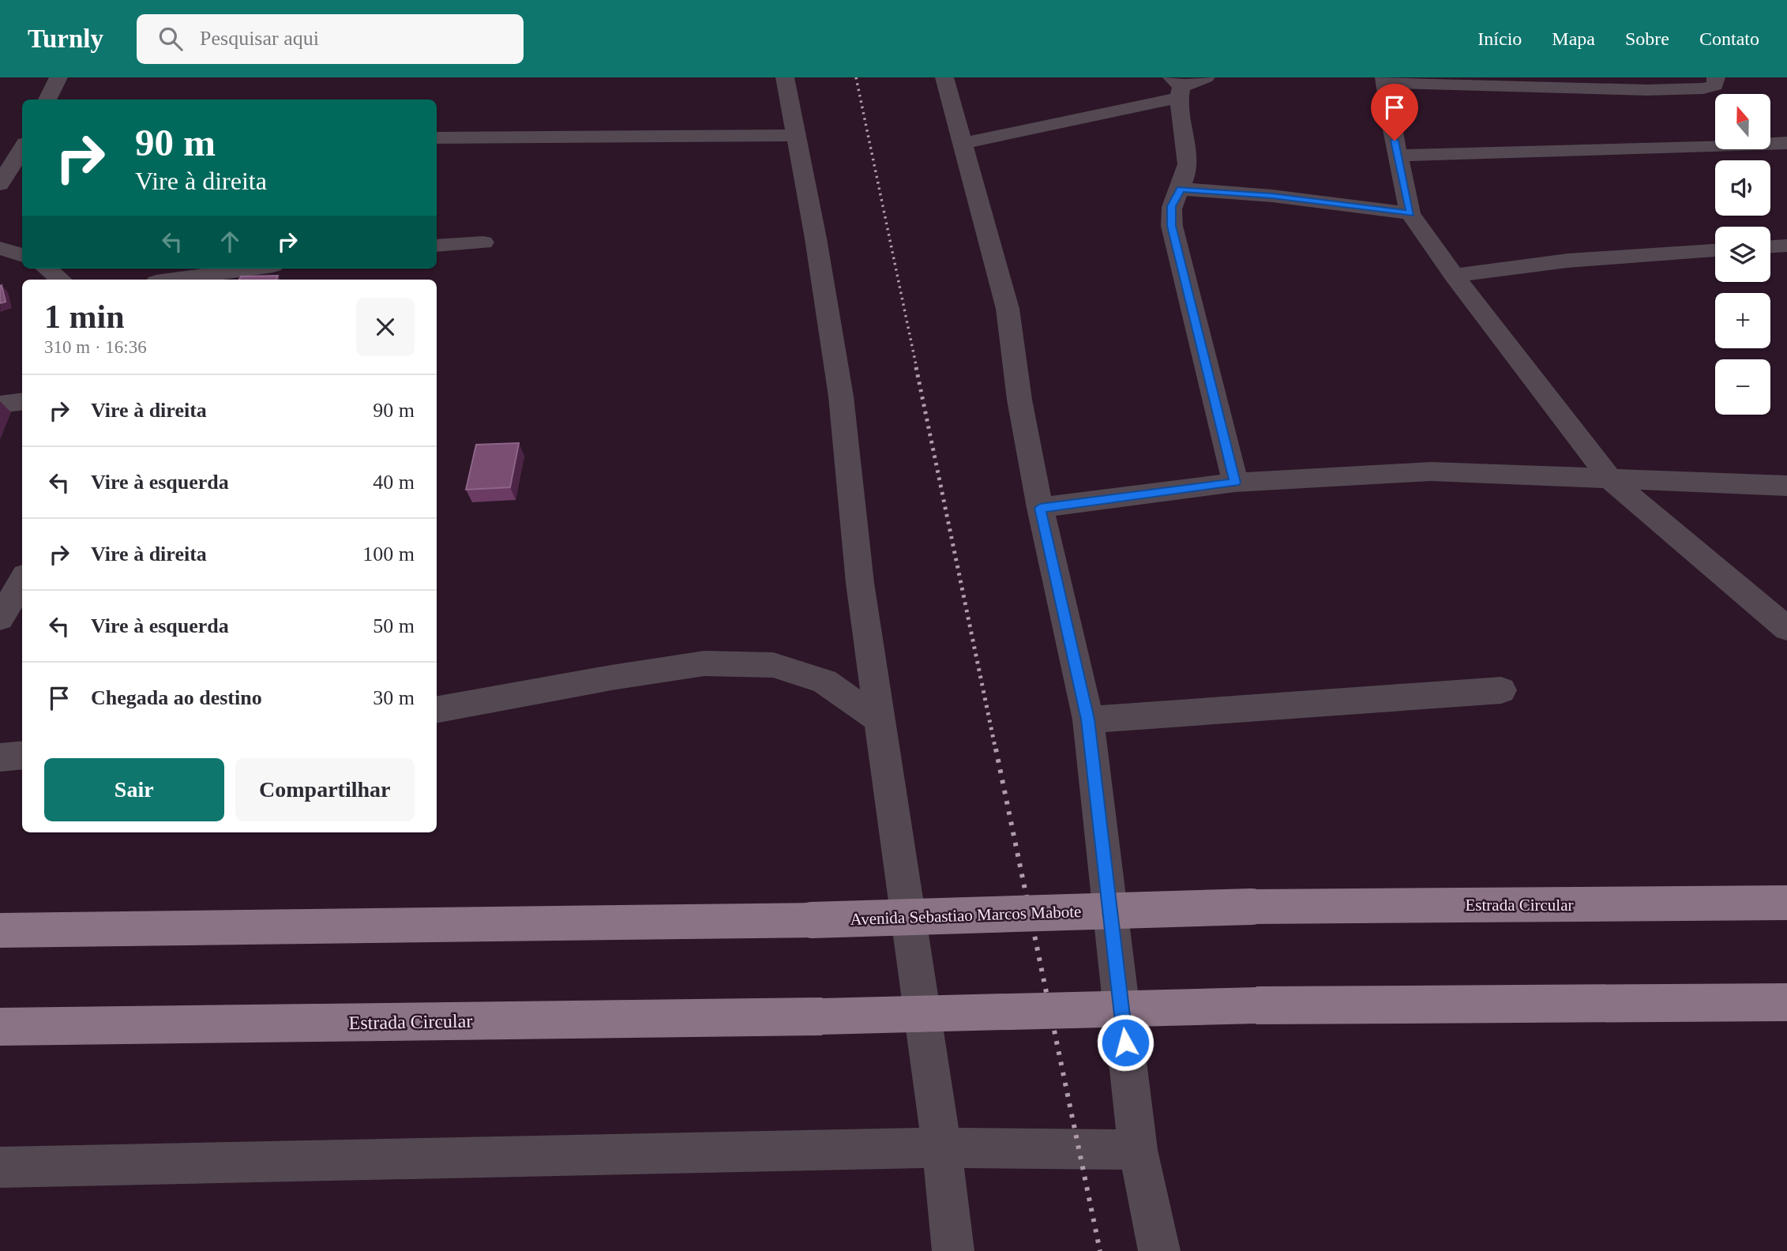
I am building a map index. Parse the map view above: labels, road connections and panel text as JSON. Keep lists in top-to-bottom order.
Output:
{
  "streets": {
    "main road": ["Estrada Circular", "Avenida Sebastiao Marcos Mabote"]
  },
  "crossings": [
    ["Estrada Circular", "Avenida Sebastiao Marcos Mabote"]
  ],
  "north": "top",
  "page": {
    "header": "Turnly",
    "search": "Pesquisar aqui",
    "nav": [
      "Início",
      "Mapa",
      "Sobre",
      "Contato"
    ],
    "map_buttons": ["+", "−"],
    "turn": ["90 m", "Vire à direita"],
    "heading": ["1 min", "310 m · 16:36"],
    "list": [
      {
        "name": "Vire à direita",
        "value": "90 m"
      },
      {
        "name": "Vire à esquerda",
        "value": "40 m"
      },
      {
        "name": "Vire à direita",
        "value": "100 m"
      },
      {
        "name": "Vire à esquerda",
        "value": "50 m"
      },
      {
        "name": "Chegada ao destino",
        "value": "30 m"
      }
    ],
    "buttons": ["Sair", "Compartilhar"]
  }
}
